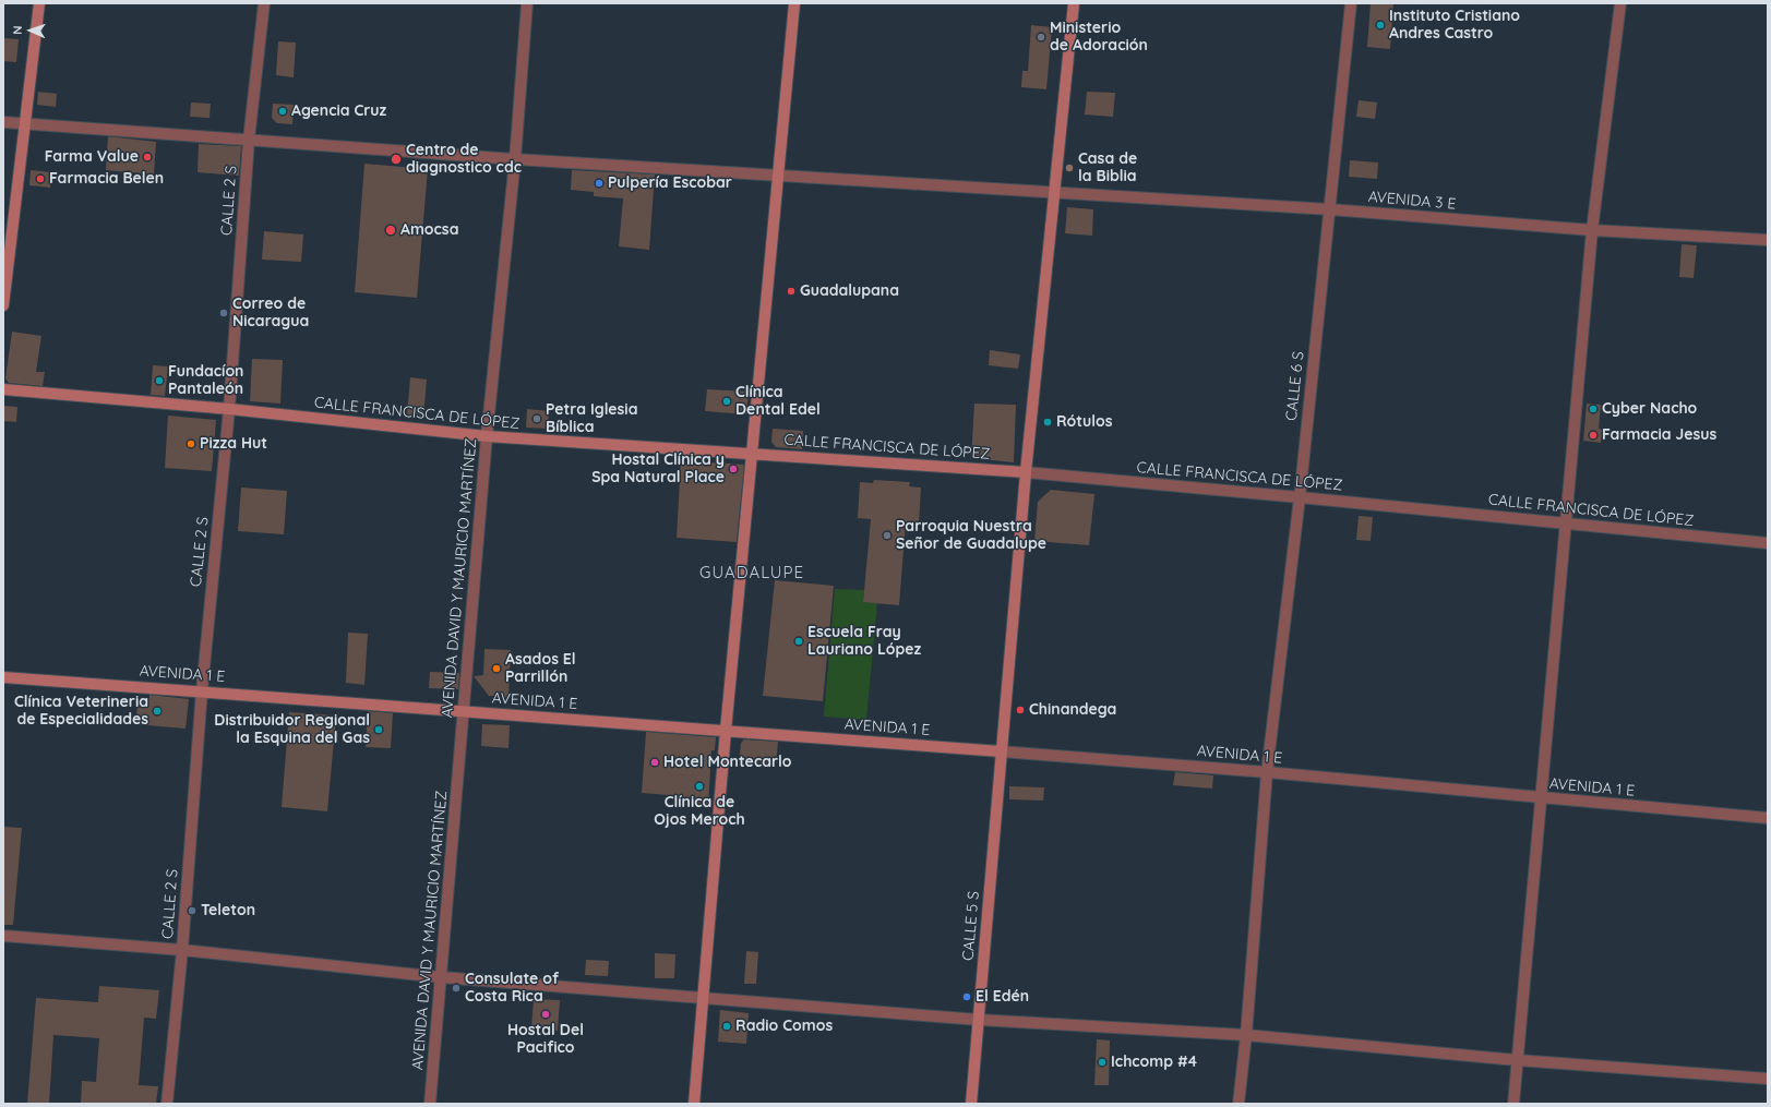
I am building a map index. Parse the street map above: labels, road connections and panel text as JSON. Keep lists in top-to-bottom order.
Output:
{
  "streets": {
    "street": [
      "CALLE 2 S",
      "AVENIDA 3 E",
      "CALLE 6 S",
      "CALLE FRANCISCA DE LÓPEZ",
      "AVENIDA DAVID Y MAURICIO MARTÍNEZ",
      "AVENIDA 1 E",
      "CALLE 5 S"
    ]
  },
  "crossings": [
    ["CALLE 2 S", "AVENIDA 3 E"],
    ["CALLE 2 S", "CALLE FRANCISCA DE LÓPEZ"],
    ["CALLE 2 S", "AVENIDA 1 E"],
    ["AVENIDA 3 E", "CALLE 6 S"],
    ["AVENIDA 3 E", "AVENIDA DAVID Y MAURICIO MARTÍNEZ"],
    ["AVENIDA 3 E", "CALLE 5 S"],
    ["CALLE 6 S", "CALLE FRANCISCA DE LÓPEZ"],
    ["CALLE 6 S", "AVENIDA 1 E"],
    ["CALLE FRANCISCA DE LÓPEZ", "AVENIDA DAVID Y MAURICIO MARTÍNEZ"],
    ["CALLE FRANCISCA DE LÓPEZ", "CALLE 5 S"],
    ["AVENIDA DAVID Y MAURICIO MARTÍNEZ", "AVENIDA 1 E"],
    ["AVENIDA 1 E", "CALLE 5 S"]
  ],
  "districts": ["GUADALUPE"],
  "places": [
    "Instituto Cristiano Andres Castro",
    "Ministerio de Adoración",
    "Agencia Cruz",
    "Farma Value",
    "Centro de diagnostico cdc",
    "Casa de la Biblia",
    "Farmacia Belen",
    "Pulpería Escobar",
    "Amocsa",
    "Guadalupana",
    "Correo de Nicaragua",
    "Fundacíon Pantaleón",
    "Clínica Dental Edel",
    "Cyber Nacho",
    "Petra Iglesia Bíblica",
    "Rótulos",
    "Farmacia Jesus",
    "Pizza Hut",
    "Hostal Clínica y Spa Natural Place",
    "Parroquia Nuestra Señor de Guadalupe",
    "Escuela Fray Lauriano López",
    "Asados El Parrillón",
    "Chinandega",
    "Clínica Veterineria de Especialidades",
    "Distribuidor Regional la Esquina del Gas",
    "Hotel Montecarlo",
    "Clínica de Ojos Meroch",
    "Teleton",
    "Consulate of Costa Rica",
    "El Edén",
    "Hostal Del Pacifico",
    "Radio Comos",
    "Ichcomp #4"
  ],
  "north": "left"
}
